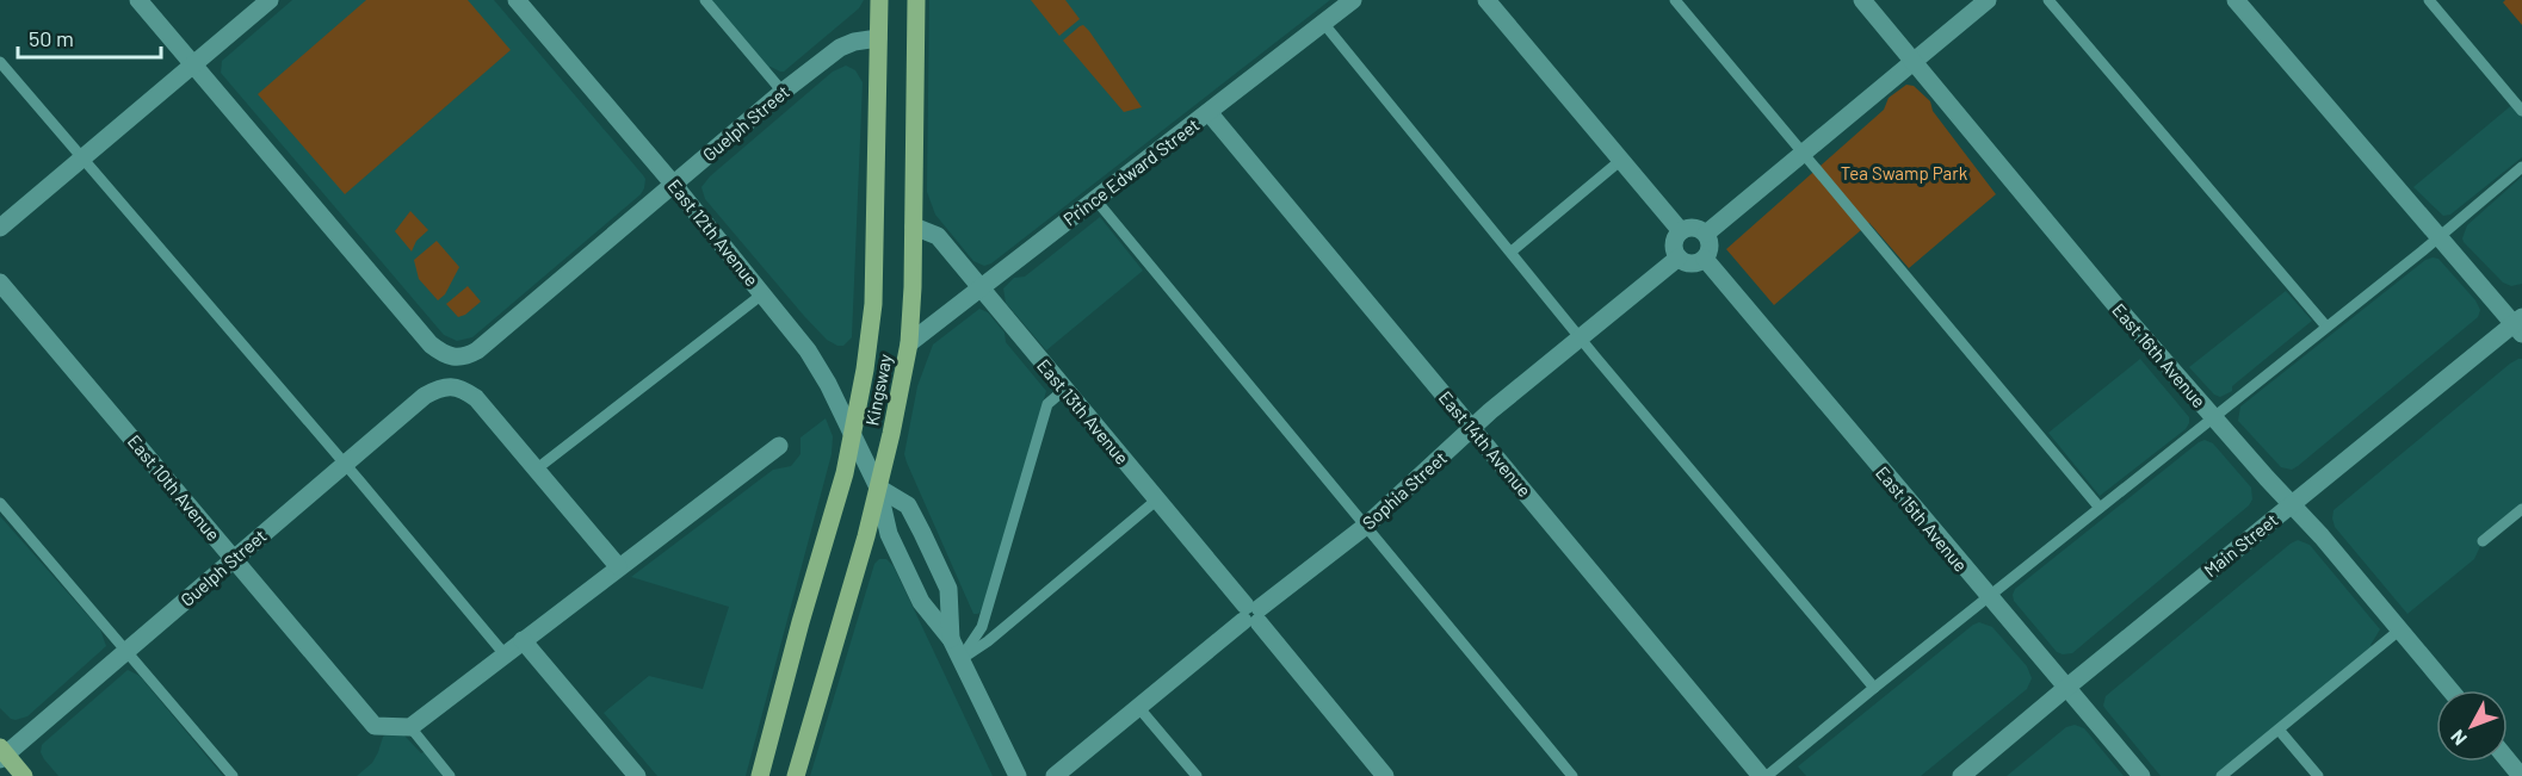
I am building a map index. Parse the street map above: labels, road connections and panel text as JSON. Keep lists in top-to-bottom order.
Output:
{
  "streets": {
    "main road": ["Kingsway"],
    "street": [
      "Guelph Street",
      "Prince Edward Street",
      "East 12th Avenue",
      "East 16th Avenue",
      "East 13th Avenue",
      "East 14th Avenue",
      "East 10th Avenue",
      "Sophia Street",
      "East 15th Avenue",
      "Main Street"
    ]
  },
  "crossings": [
    ["Guelph Street", "East 12th Avenue"],
    ["Guelph Street", "Kingsway"],
    ["Guelph Street", "East 10th Avenue"],
    ["Prince Edward Street", "Kingsway"],
    ["Prince Edward Street", "East 13th Avenue"],
    ["Prince Edward Street", "East 14th Avenue"],
    ["East 12th Avenue", "Kingsway"],
    ["East 16th Avenue", "Main Street"],
    ["Kingsway", "East 13th Avenue"],
    ["East 13th Avenue", "Sophia Street"],
    ["East 14th Avenue", "Sophia Street"],
    ["Sophia Street", "East 15th Avenue"],
    ["East 15th Avenue", "Main Street"]
  ],
  "parks": ["Tea Swamp Park"],
  "scale_bar": "50 m",
  "north": "bottom left"
}
